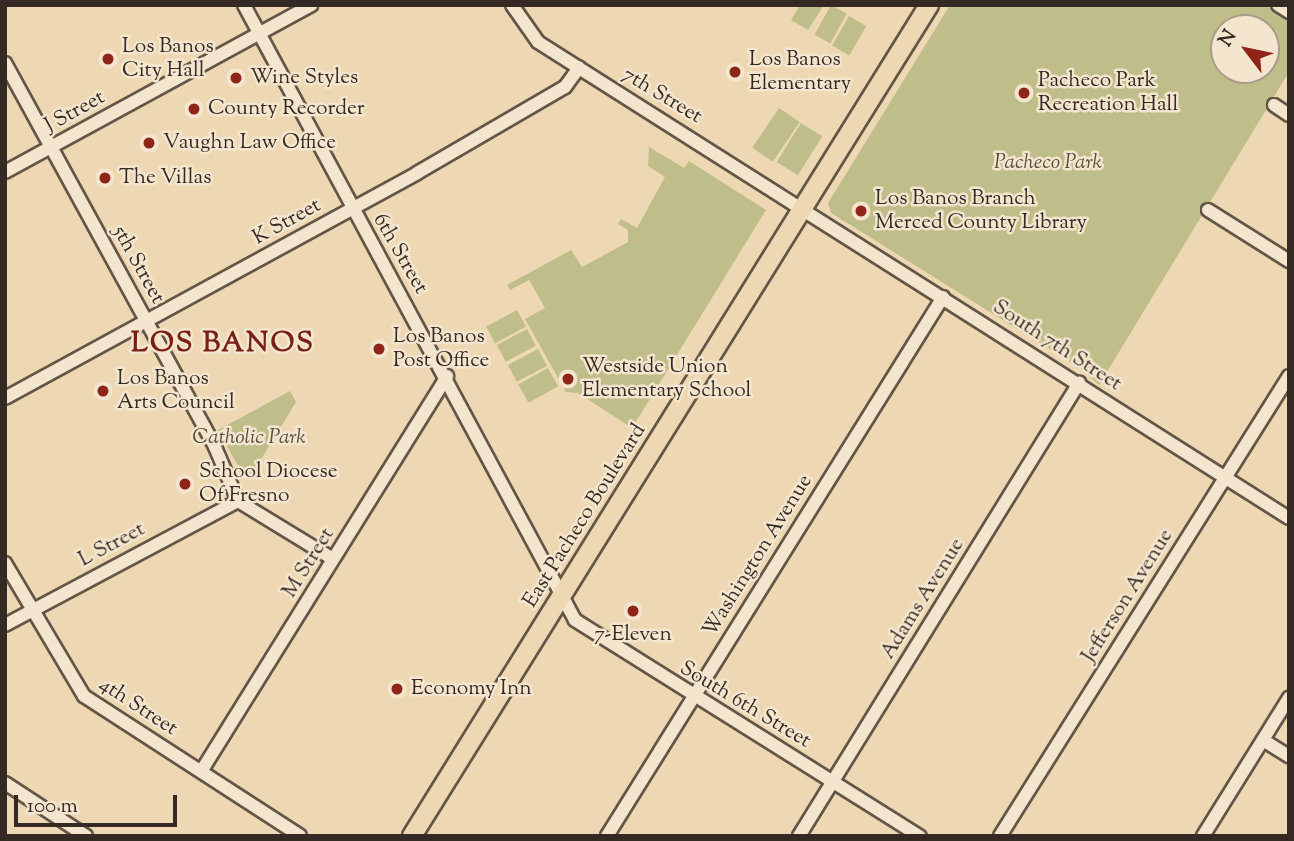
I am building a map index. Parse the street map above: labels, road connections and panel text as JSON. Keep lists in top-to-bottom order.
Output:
{
  "streets": {
    "highway": ["East Pacheco Boulevard"],
    "street": [
      "7th Street",
      "J Street",
      "K Street",
      "6th Street",
      "5th Street",
      "South 7th Street",
      "L Street",
      "Washington Avenue",
      "M Street",
      "Jefferson Avenue",
      "Adams Avenue",
      "South 6th Street",
      "4th Street"
    ]
  },
  "crossings": [
    ["7th Street", "K Street"],
    ["7th Street", "South 7th Street"],
    ["7th Street", "East Pacheco Boulevard"],
    ["J Street", "6th Street"],
    ["J Street", "5th Street"],
    ["K Street", "6th Street"],
    ["K Street", "5th Street"],
    ["6th Street", "East Pacheco Boulevard"],
    ["6th Street", "M Street"],
    ["6th Street", "South 6th Street"],
    ["5th Street", "L Street"],
    ["South 7th Street", "East Pacheco Boulevard"],
    ["South 7th Street", "Washington Avenue"],
    ["South 7th Street", "Jefferson Avenue"],
    ["South 7th Street", "Adams Avenue"],
    ["East Pacheco Boulevard", "South 6th Street"],
    ["L Street", "4th Street"],
    ["Washington Avenue", "South 6th Street"],
    ["M Street", "4th Street"],
    ["Adams Avenue", "South 6th Street"]
  ],
  "districts": ["LOS BANOS"],
  "parks": ["Pacheco Park", "Catholic Park"],
  "places": [
    "Los Banos City Hall",
    "Los Banos Elementary",
    "Wine Styles",
    "Pacheco Park Recreation Hall",
    "County Recorder",
    "Vaughn Law Office",
    "The Villas",
    "Los Banos Branch Merced County Library",
    "Los Banos Post Office",
    "Westside Union Elementary School",
    "Los Banos Arts Council",
    "School Diocese Of Fresno",
    "7-Eleven",
    "Economy Inn"
  ],
  "scale_bar": "100 m",
  "north": "top left"
}
